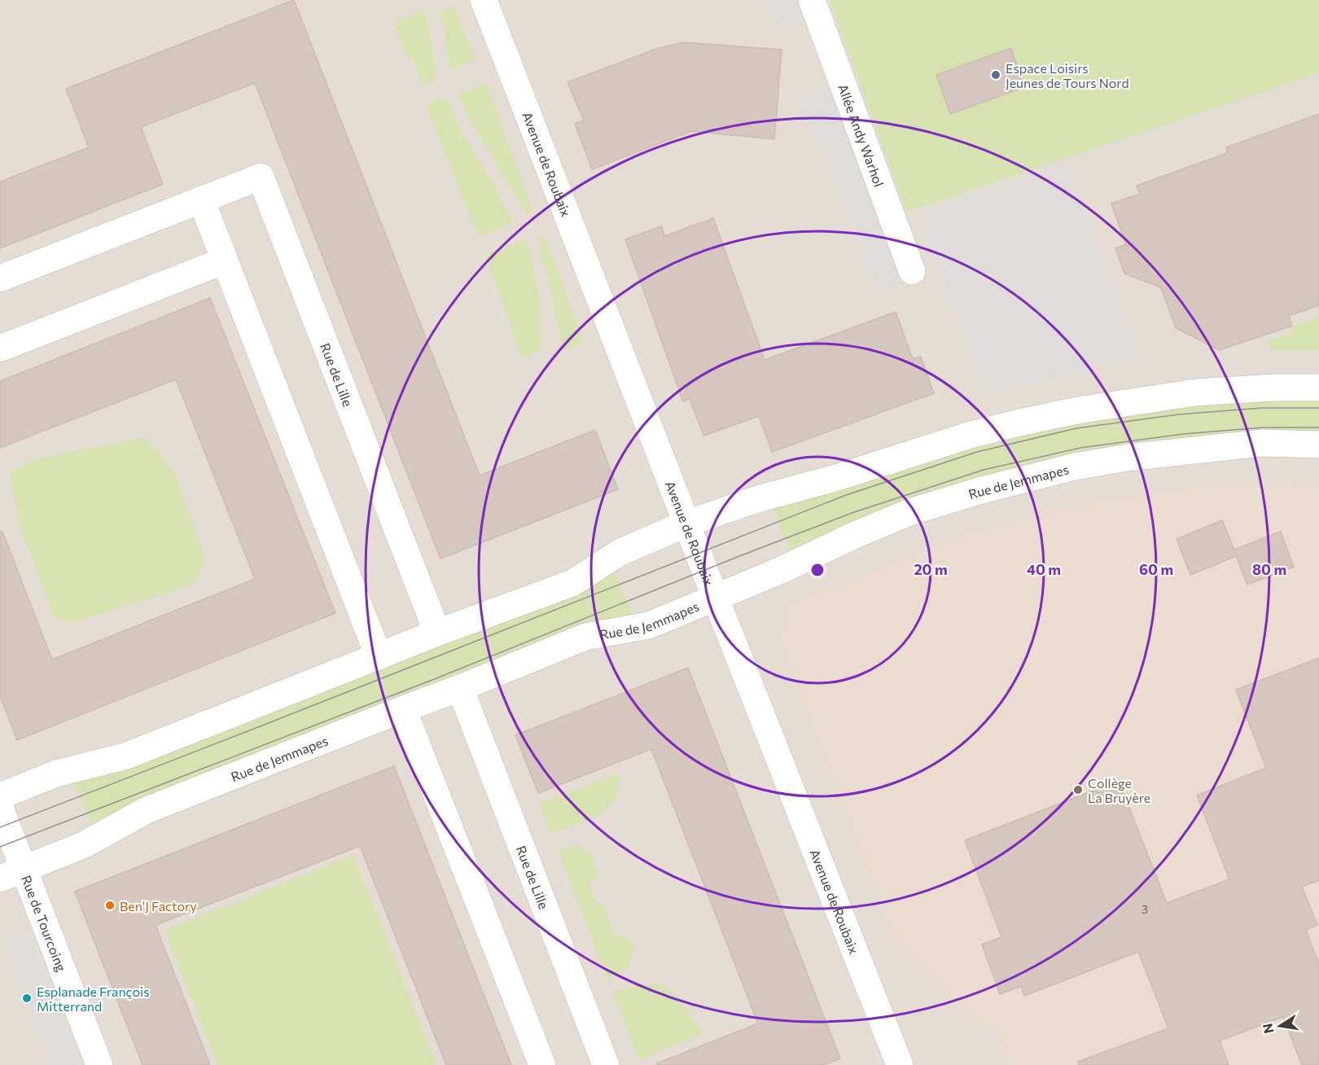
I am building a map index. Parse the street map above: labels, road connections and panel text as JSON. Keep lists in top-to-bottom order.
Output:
{
  "streets": {
    "street": [
      "Allée Andy Warhol",
      "Avenue de Roubaix",
      "Rue de Lille",
      "Rue de Jemmapes",
      "Rue de Tourcoing"
    ]
  },
  "crossings": [
    ["Avenue de Roubaix", "Rue de Jemmapes"],
    ["Rue de Lille", "Rue de Jemmapes"],
    ["Rue de Jemmapes", "Rue de Tourcoing"]
  ],
  "places": [
    "Espace Loisirs Jeunes de Tours Nord",
    "Collège La Bruyère",
    "Ben'J Factory",
    "Esplanade François Mitterrand"
  ],
  "house_numbers": ["3"],
  "north": "left",
  "rings": [
    "20 m",
    "40 m",
    "60 m",
    "80 m"
  ]
}
